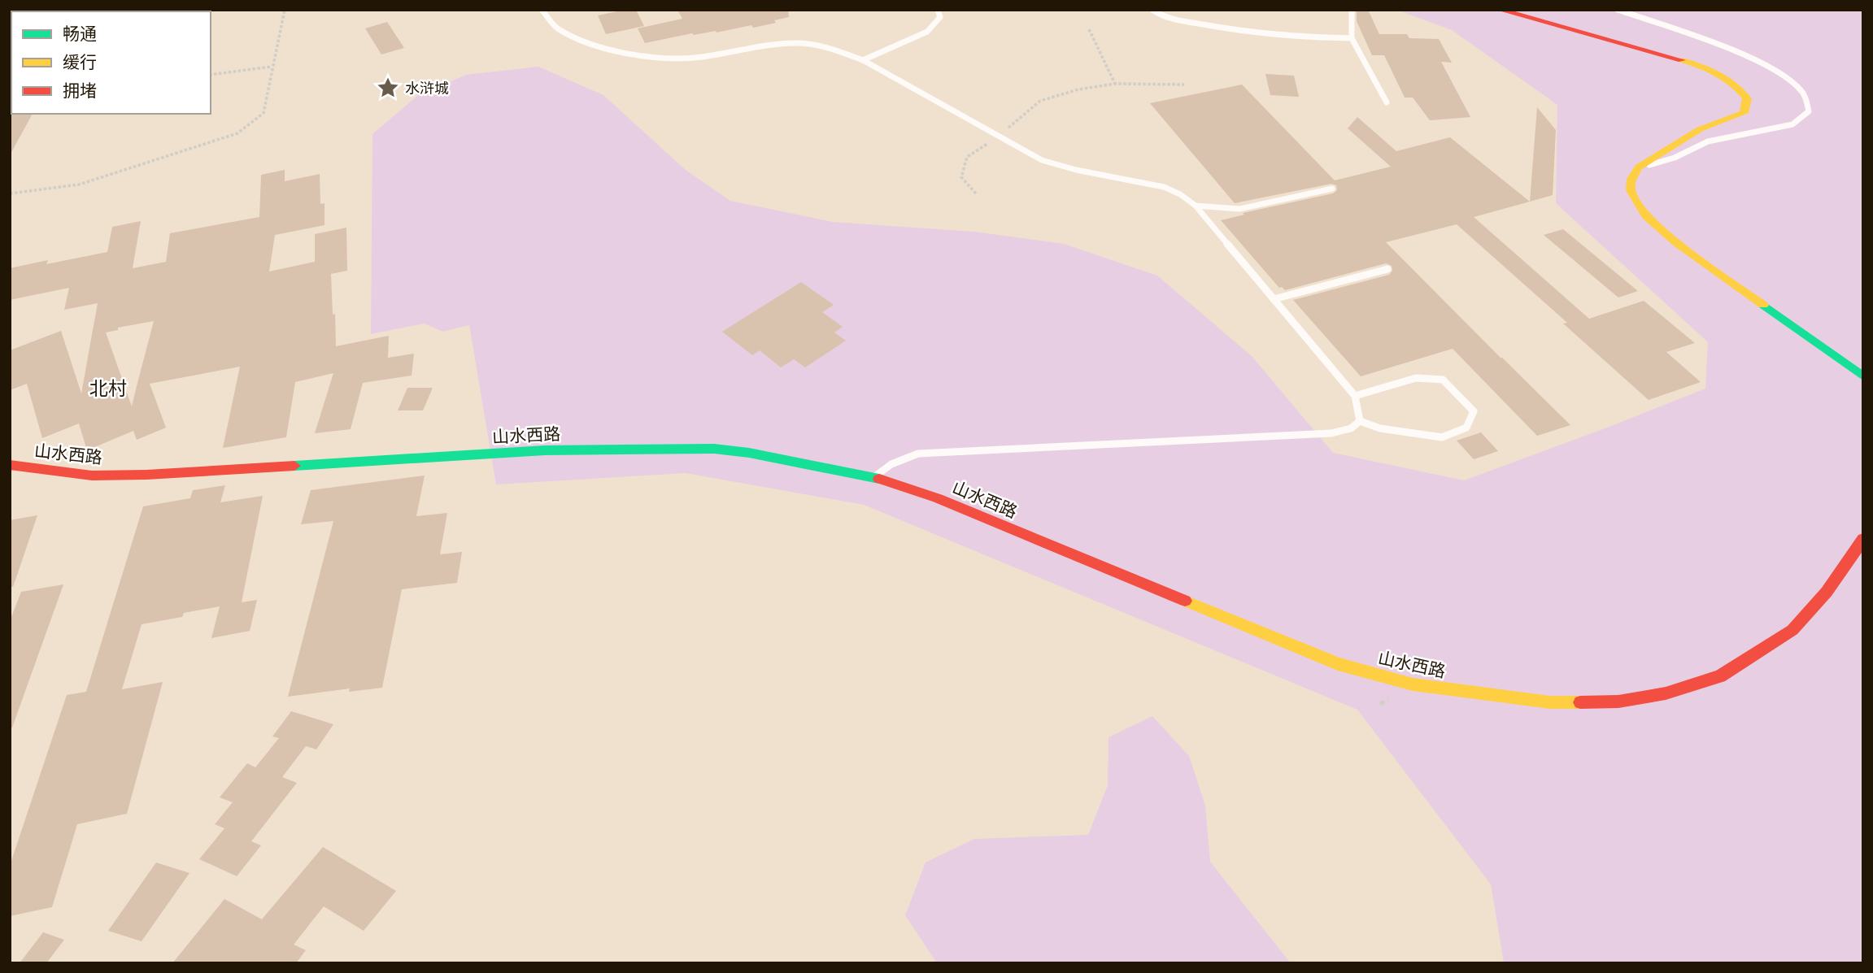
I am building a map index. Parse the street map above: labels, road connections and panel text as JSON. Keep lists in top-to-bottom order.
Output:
{
  "streets": {
    "street": ["山水西路"]
  },
  "districts": ["北村"],
  "places": {
    "place": ["水浒城"]
  },
  "legend": ["畅通", "缓行", "拥堵"]
}
